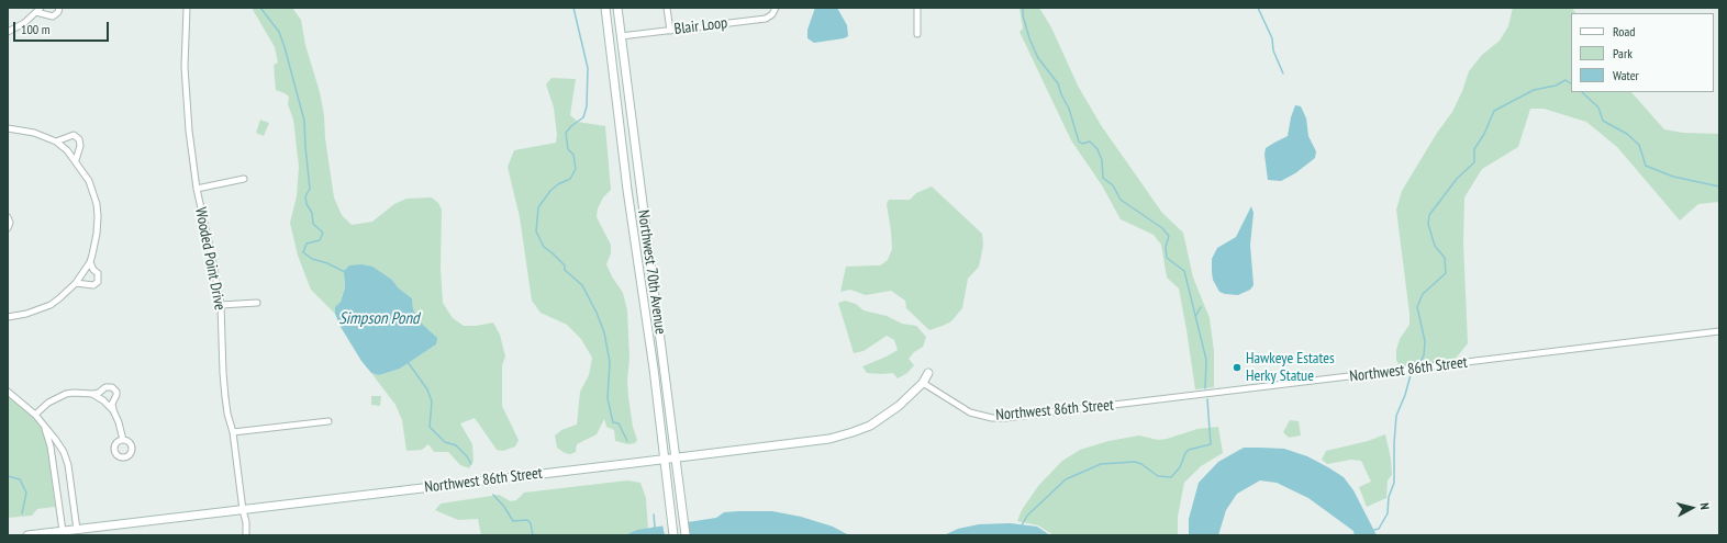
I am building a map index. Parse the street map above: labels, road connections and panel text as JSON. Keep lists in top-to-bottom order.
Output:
{
  "streets": {
    "main road": ["Northwest 70th Avenue", "Northwest 86th Street"],
    "street": ["Blair Loop", "Wooded Point Drive"]
  },
  "crossings": [
    ["Blair Loop", "Northwest 70th Avenue"],
    ["Wooded Point Drive", "Northwest 86th Street"],
    ["Northwest 70th Avenue", "Northwest 86th Street"]
  ],
  "water": ["Simpson Pond"],
  "places": ["Hawkeye Estates Herky Statue"],
  "legend": ["Road", "Park", "Water"],
  "scale_bar": "100 m",
  "north": "right"
}
